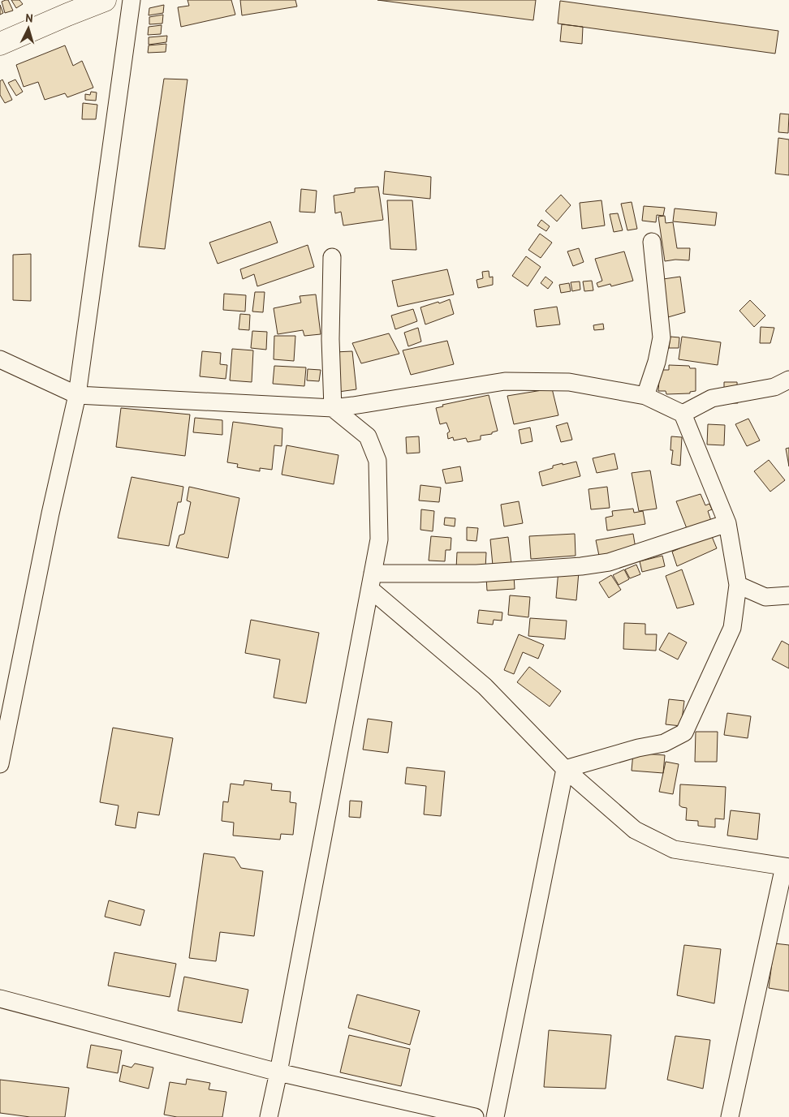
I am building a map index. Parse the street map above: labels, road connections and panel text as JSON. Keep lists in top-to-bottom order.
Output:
{
  "north": "top"
}
